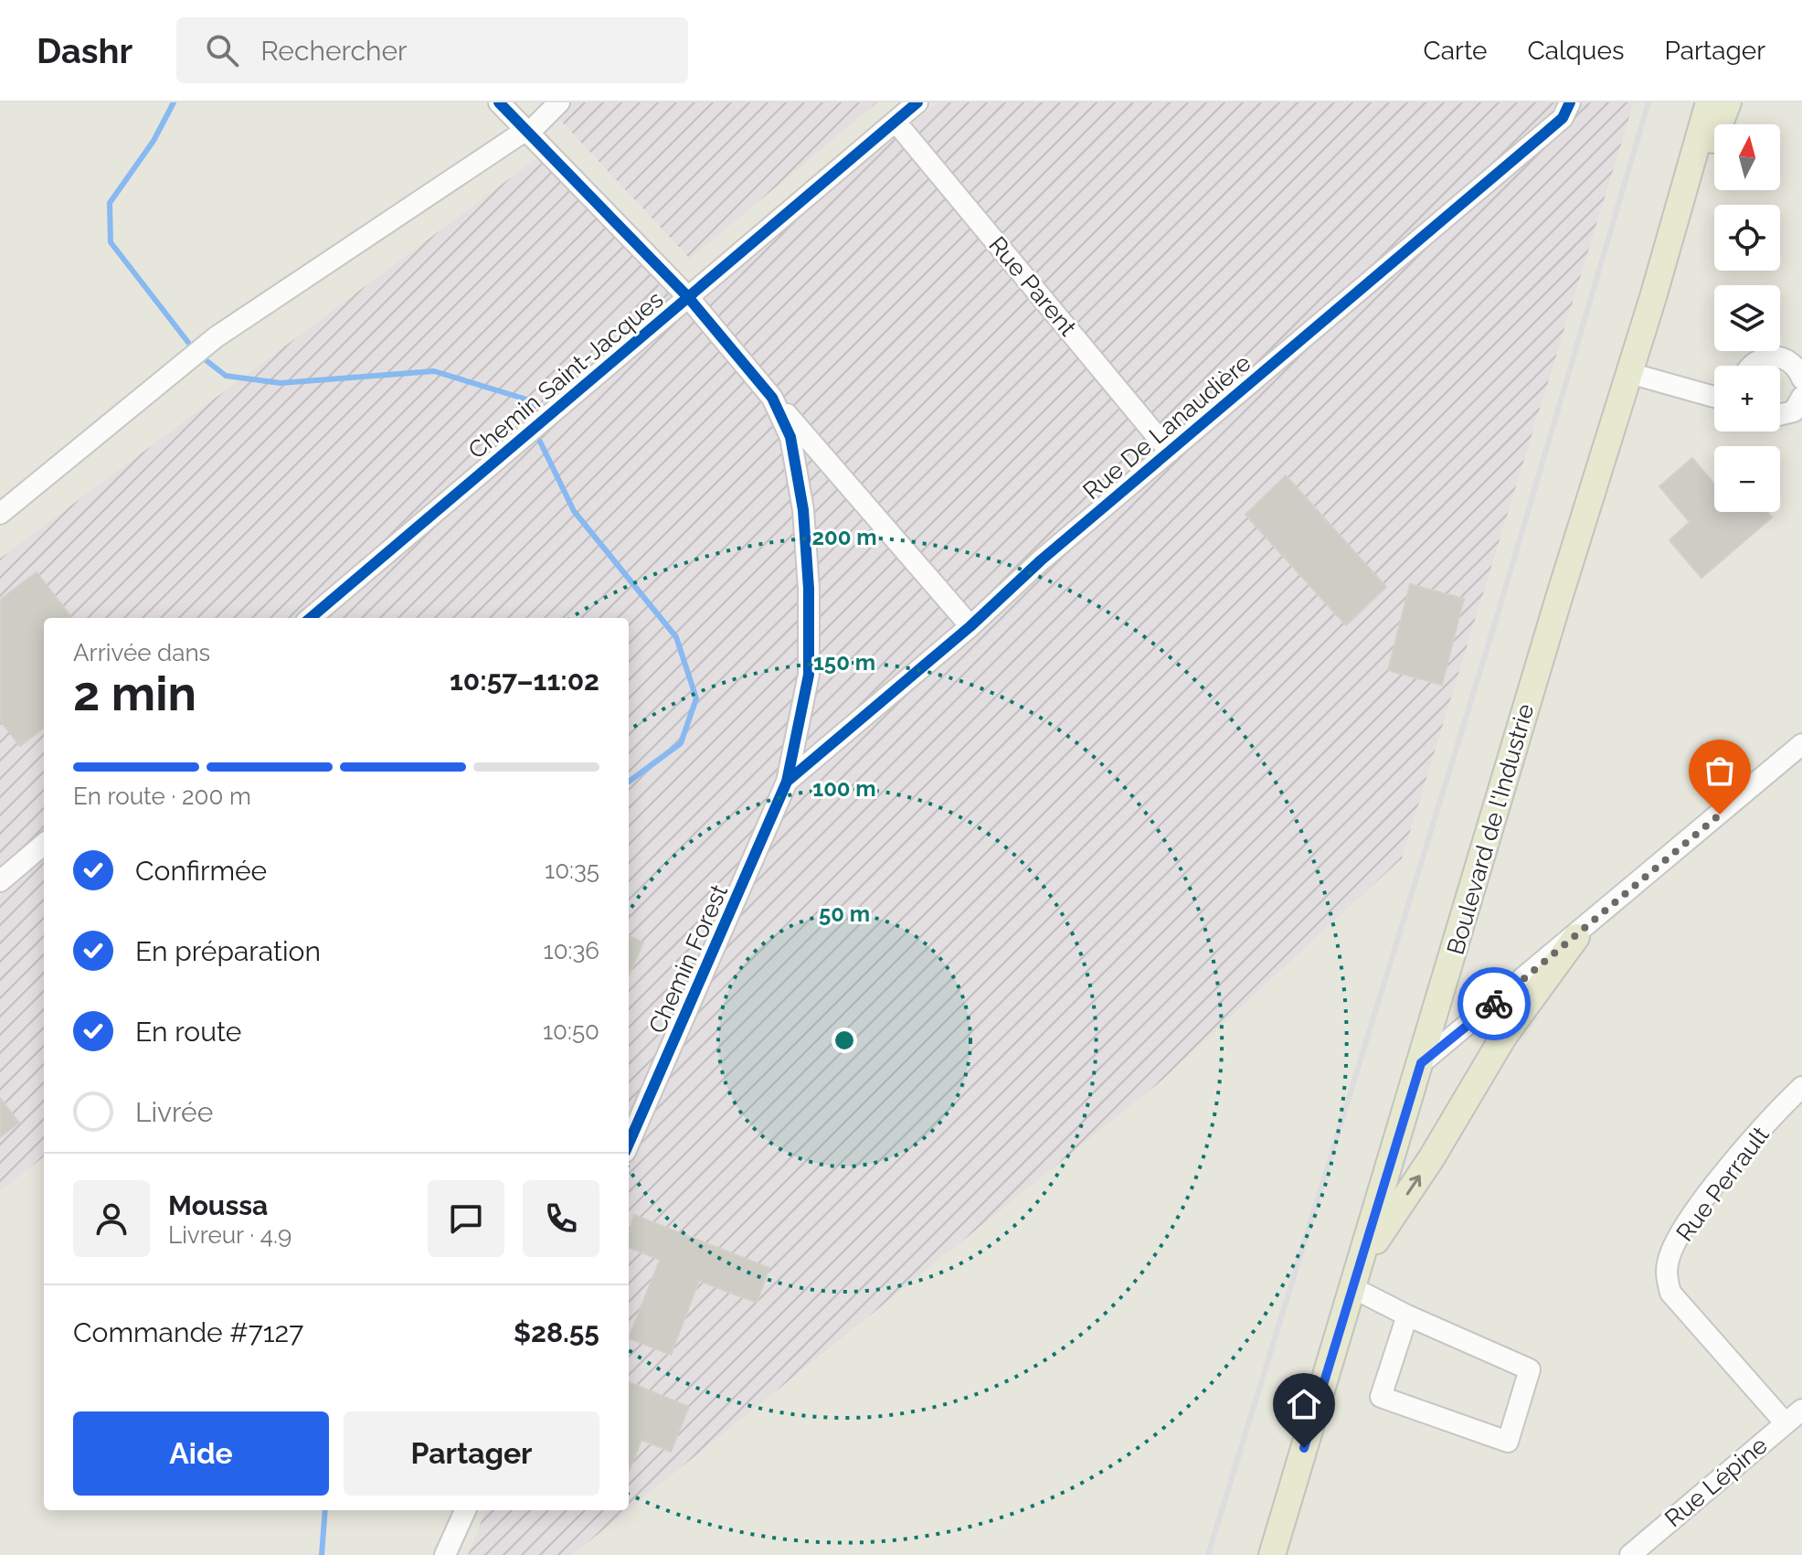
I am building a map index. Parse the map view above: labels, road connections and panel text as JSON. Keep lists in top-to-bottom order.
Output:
{
  "streets": {
    "main road": ["Boulevard de l'Industrie"],
    "street": [
      "Rue Parent",
      "Chemin Saint-Jacques",
      "Rue De Lanaudière",
      "Chemin Forest",
      "Rue Perrault",
      "Rue Lépine"
    ]
  },
  "crossings": [
    ["Rue Parent", "Chemin Saint-Jacques"],
    ["Rue Parent", "Rue De Lanaudière"],
    ["Rue De Lanaudière", "Chemin Forest"],
    ["Rue Perrault", "Rue Lépine"]
  ],
  "north": "top",
  "page": {
    "header": "Dashr",
    "search": "Rechercher",
    "nav": ["Carte", "Calques", "Partager"],
    "map_buttons": ["+", "−"],
    "heading": ["2 min", "Arrivée dans", "10:57–11:02"],
    "panel": [
      "Moussa",
      "Livreur · 4.9",
      "Commande #7127",
      "$28.55"
    ],
    "bar": "En route · 200 m",
    "list": [
      ["Confirmée", "10:35"],
      ["En préparation", "10:36"],
      ["En route", "10:50"],
      "Livrée"
    ],
    "buttons": ["Aide", "Partager"]
  },
  "rings": [
    "200 m",
    "150 m",
    "100 m",
    "50 m"
  ]
}
